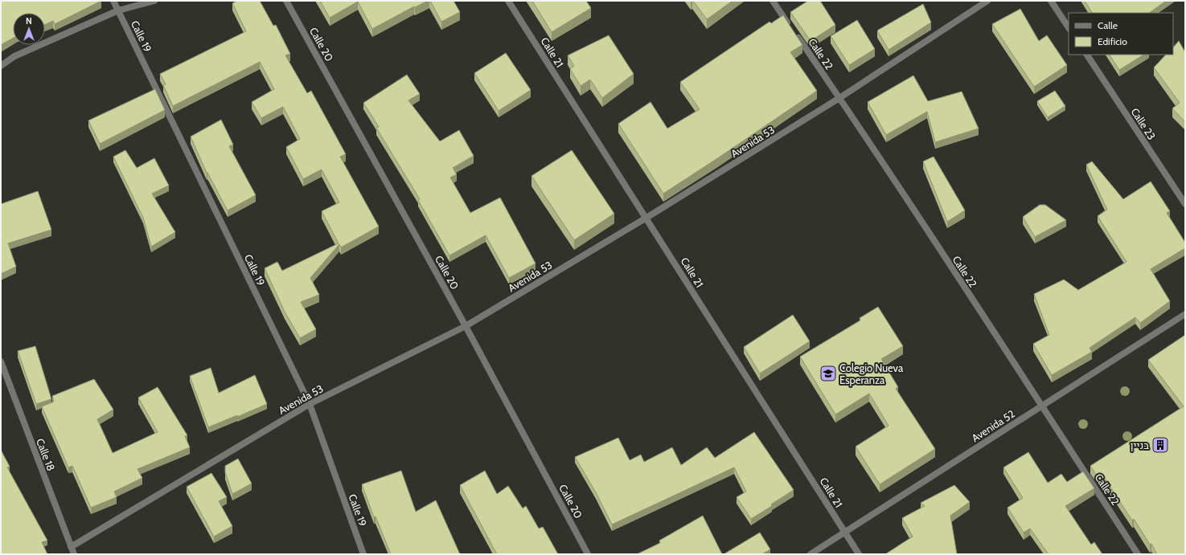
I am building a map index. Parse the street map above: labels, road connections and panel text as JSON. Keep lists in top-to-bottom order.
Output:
{
  "streets": {
    "street": [
      "Calle 19",
      "Calle 20",
      "Calle 21",
      "Calle 22",
      "Calle 23",
      "Avenida 53",
      "Avenida 52",
      "Calle 18"
    ]
  },
  "crossings": [
    ["Calle 19", "Avenida 53"],
    ["Calle 20", "Avenida 53"],
    ["Calle 21", "Avenida 53"],
    ["Calle 21", "Avenida 52"],
    ["Calle 22", "Avenida 53"],
    ["Calle 22", "Avenida 52"],
    ["Avenida 53", "Calle 18"]
  ],
  "places": {
    "school or university": ["Colegio Nueva Esperanza"],
    "building": ["בניין"]
  },
  "legend": ["Calle", "Edificio"],
  "north": "top"
}
